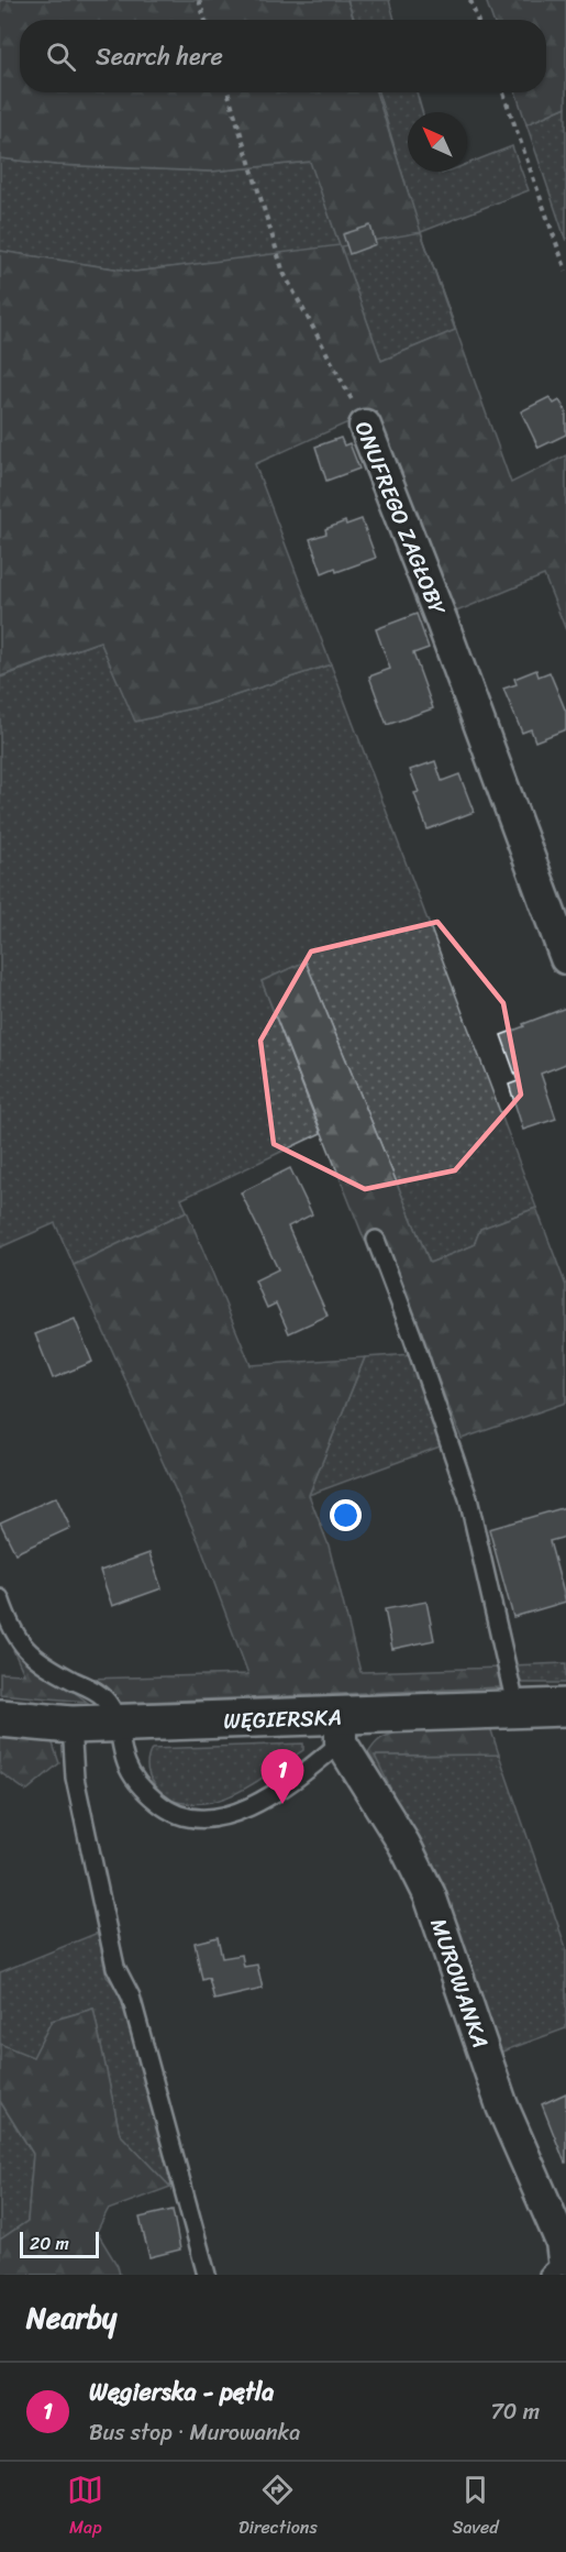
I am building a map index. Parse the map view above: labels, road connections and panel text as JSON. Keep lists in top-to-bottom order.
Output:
{
  "streets": {
    "main road": ["WĘGIERSKA"],
    "street": ["ONUFREGO ZAGŁOBY", "MUROWANKA"]
  },
  "crossings": [
    ["WĘGIERSKA", "MUROWANKA"]
  ],
  "scale_bar": "20 m",
  "north": "top left",
  "page": {
    "search": "Search here",
    "pins": "1",
    "scale": "20 m",
    "heading": "Nearby",
    "list": [
      {
        "mark": "1",
        "name": "Węgierska - pętla",
        "note": "Bus stop · Murowanka",
        "value": "70 m"
      }
    ],
    "nav": ["Map", "Directions", "Saved"]
  }
}
